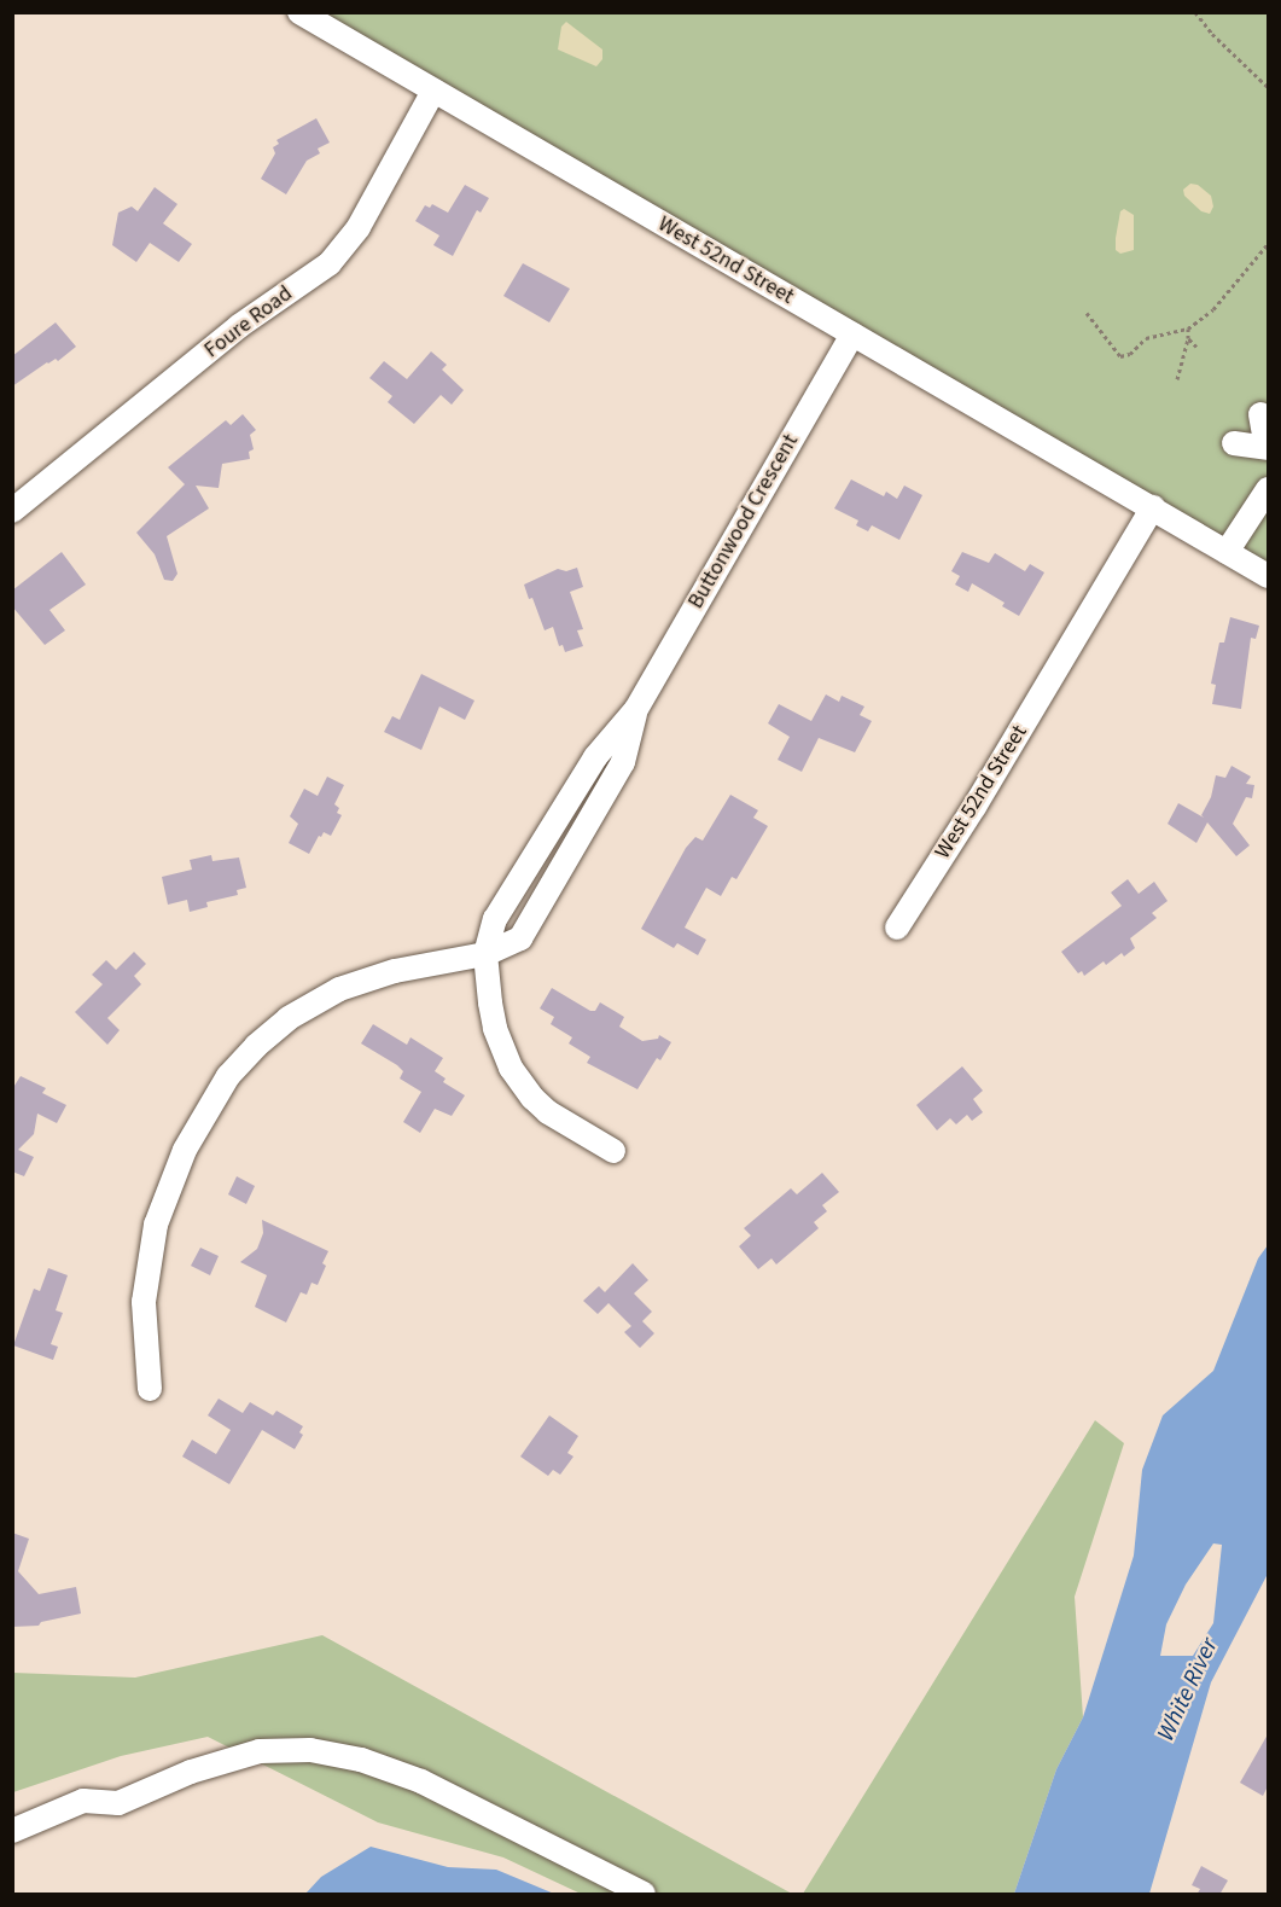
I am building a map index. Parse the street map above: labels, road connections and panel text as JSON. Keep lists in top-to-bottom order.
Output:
{
  "streets": {
    "street": ["West 52nd Street", "Foure Road", "Buttonwood Crescent"]
  },
  "crossings": [
    ["West 52nd Street", "Foure Road"],
    ["West 52nd Street", "Buttonwood Crescent"]
  ],
  "water": ["White River"]
}
